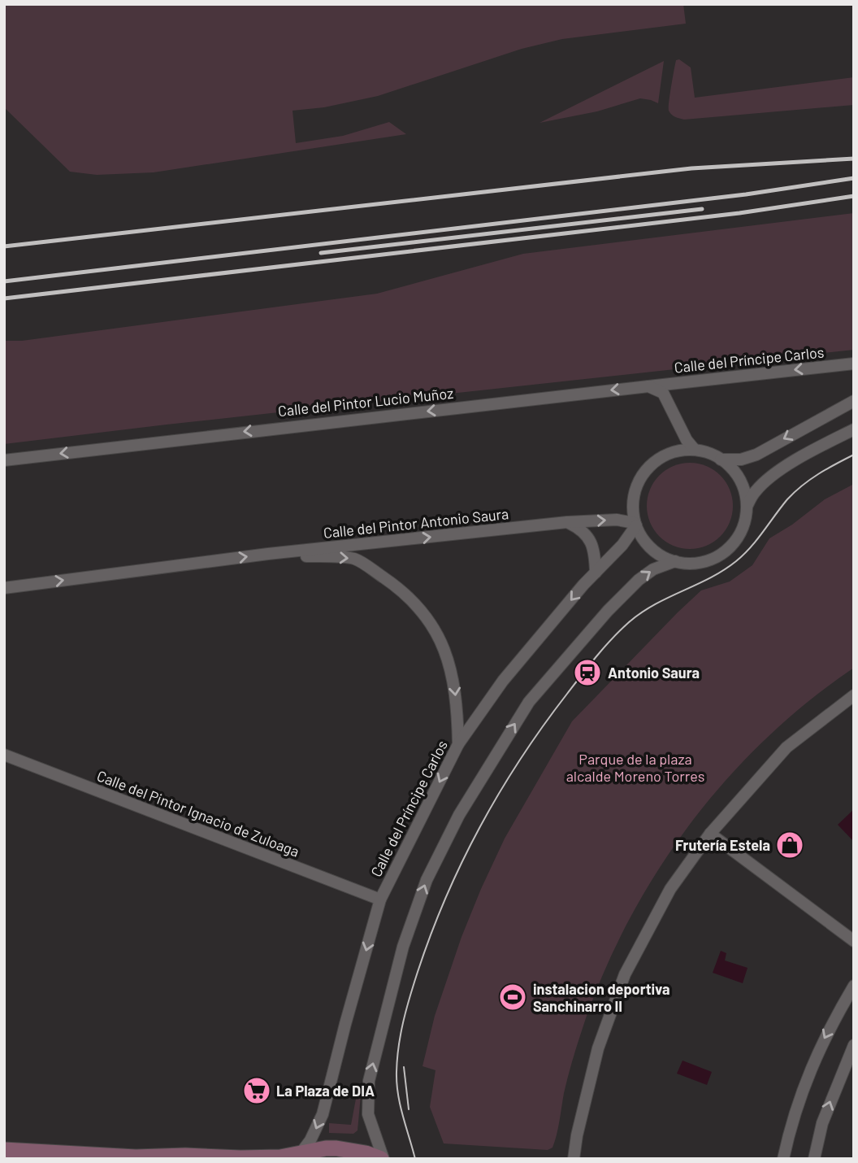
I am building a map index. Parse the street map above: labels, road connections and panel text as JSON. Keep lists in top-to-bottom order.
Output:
{
  "streets": {
    "street": [
      "Calle del Príncipe Carlos",
      "Calle del Pintor Lucio Muñoz",
      "Calle del Pintor Antonio Saura",
      "Calle del Pintor Ignacio de Zuloaga"
    ]
  },
  "crossings": [
    ["Calle del Príncipe Carlos", "Calle del Pintor Lucio Muñoz"],
    ["Calle del Príncipe Carlos", "Calle del Pintor Antonio Saura"],
    ["Calle del Príncipe Carlos", "Calle del Pintor Ignacio de Zuloaga"]
  ],
  "one_way": ["Calle del Pintor Lucio Muñoz", "Calle del Pintor Antonio Saura"],
  "parks": ["Parque de la plaza alcalde Moreno Torres"],
  "places": {
    "station": ["Antonio Saura"],
    "shop": ["Frutería Estela"],
    "sports": ["instalacion deportiva Sanchinarro II"],
    "supermarket": ["La Plaza de DIA"]
  }
}
